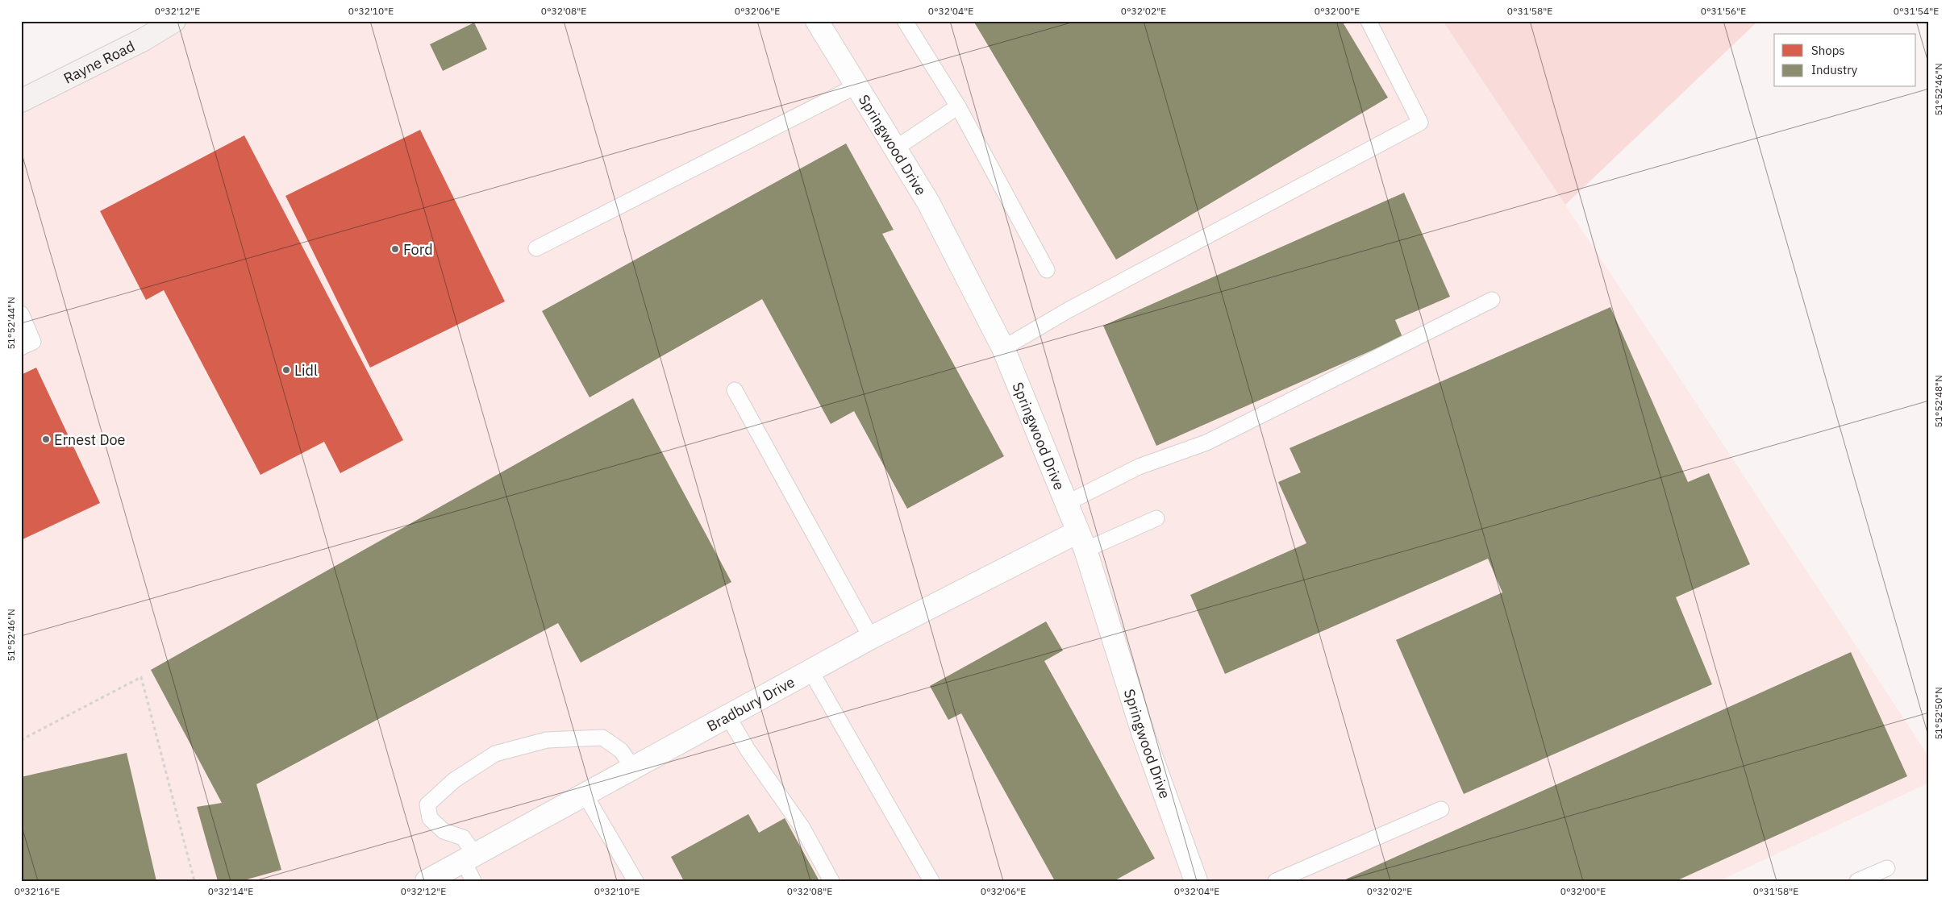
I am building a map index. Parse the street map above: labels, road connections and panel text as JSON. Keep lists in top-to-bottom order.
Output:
{
  "streets": {
    "main road": ["Rayne Road"],
    "street": ["Springwood Drive", "Bradbury Drive"]
  },
  "crossings": [
    ["Springwood Drive", "Bradbury Drive"]
  ],
  "places": ["Ford", "Lidl", "Ernest Doe"],
  "legend": ["Shops", "Industry"],
  "coordinates": [
    "0°32'12\"E",
    "0°32'10\"E",
    "0°32'08\"E",
    "0°32'06\"E",
    "0°32'04\"E",
    "0°32'02\"E",
    "0°32'00\"E",
    "0°31'58\"E",
    "0°31'56\"E",
    "0°31'54\"E",
    "51°52'46\"N",
    "51°52'44\"N",
    "51°52'48\"N",
    "51°52'50\"N",
    "0°32'16\"E",
    "0°32'14\"E"
  ]
}
